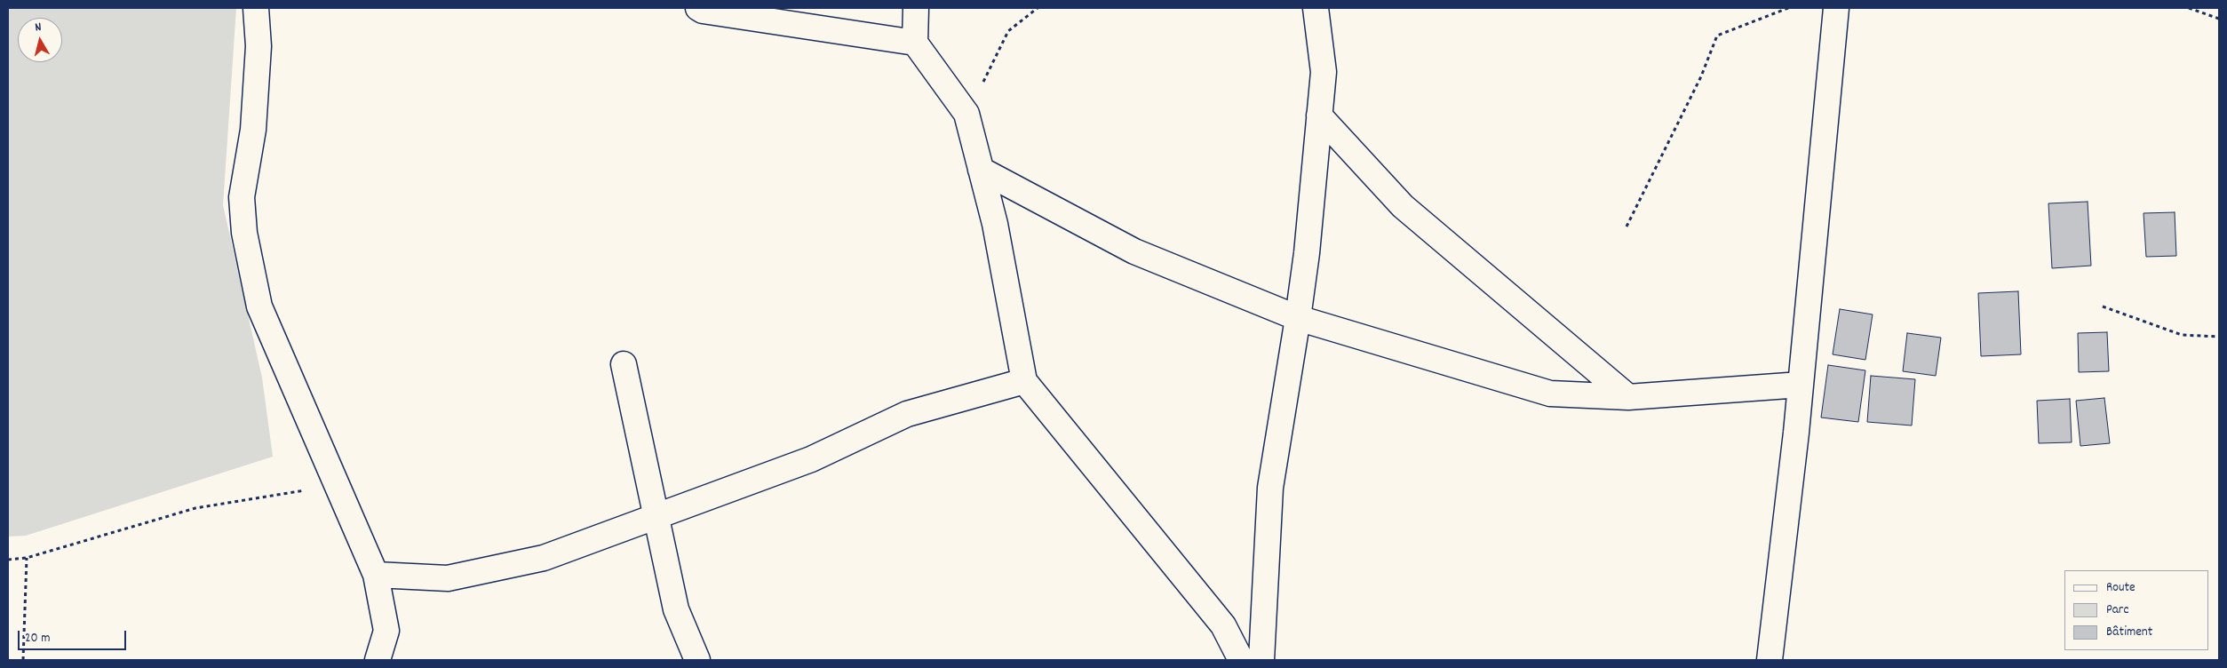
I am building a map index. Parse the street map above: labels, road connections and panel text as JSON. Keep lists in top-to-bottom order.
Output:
{
  "legend": ["Route", "Parc", "Bâtiment"],
  "scale_bar": "20 m",
  "north": "top"
}
